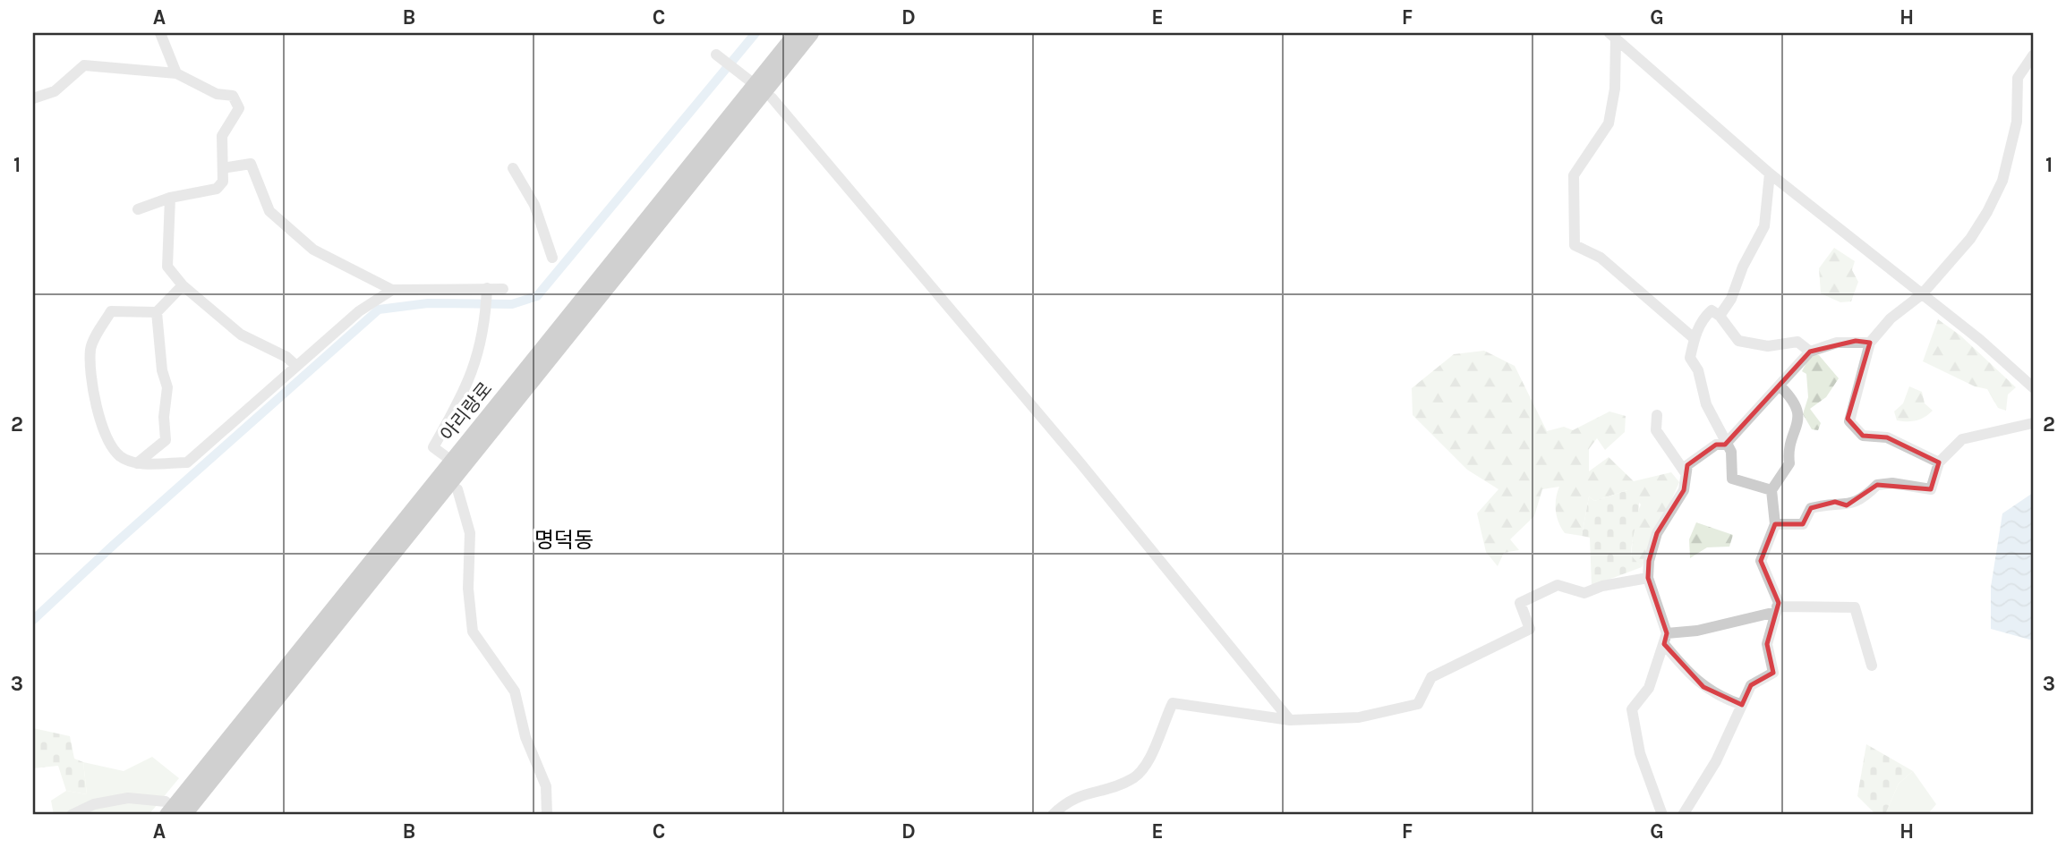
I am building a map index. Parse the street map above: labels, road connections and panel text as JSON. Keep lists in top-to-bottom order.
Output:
{
  "streets": {
    "highway": ["아리랑로"]
  },
  "districts": ["명덕동"],
  "grid": {
    "columns": [
      "A",
      "B",
      "C",
      "D",
      "E",
      "F",
      "G",
      "H"
    ],
    "rows": ["1", "2", "3"]
  }
}
